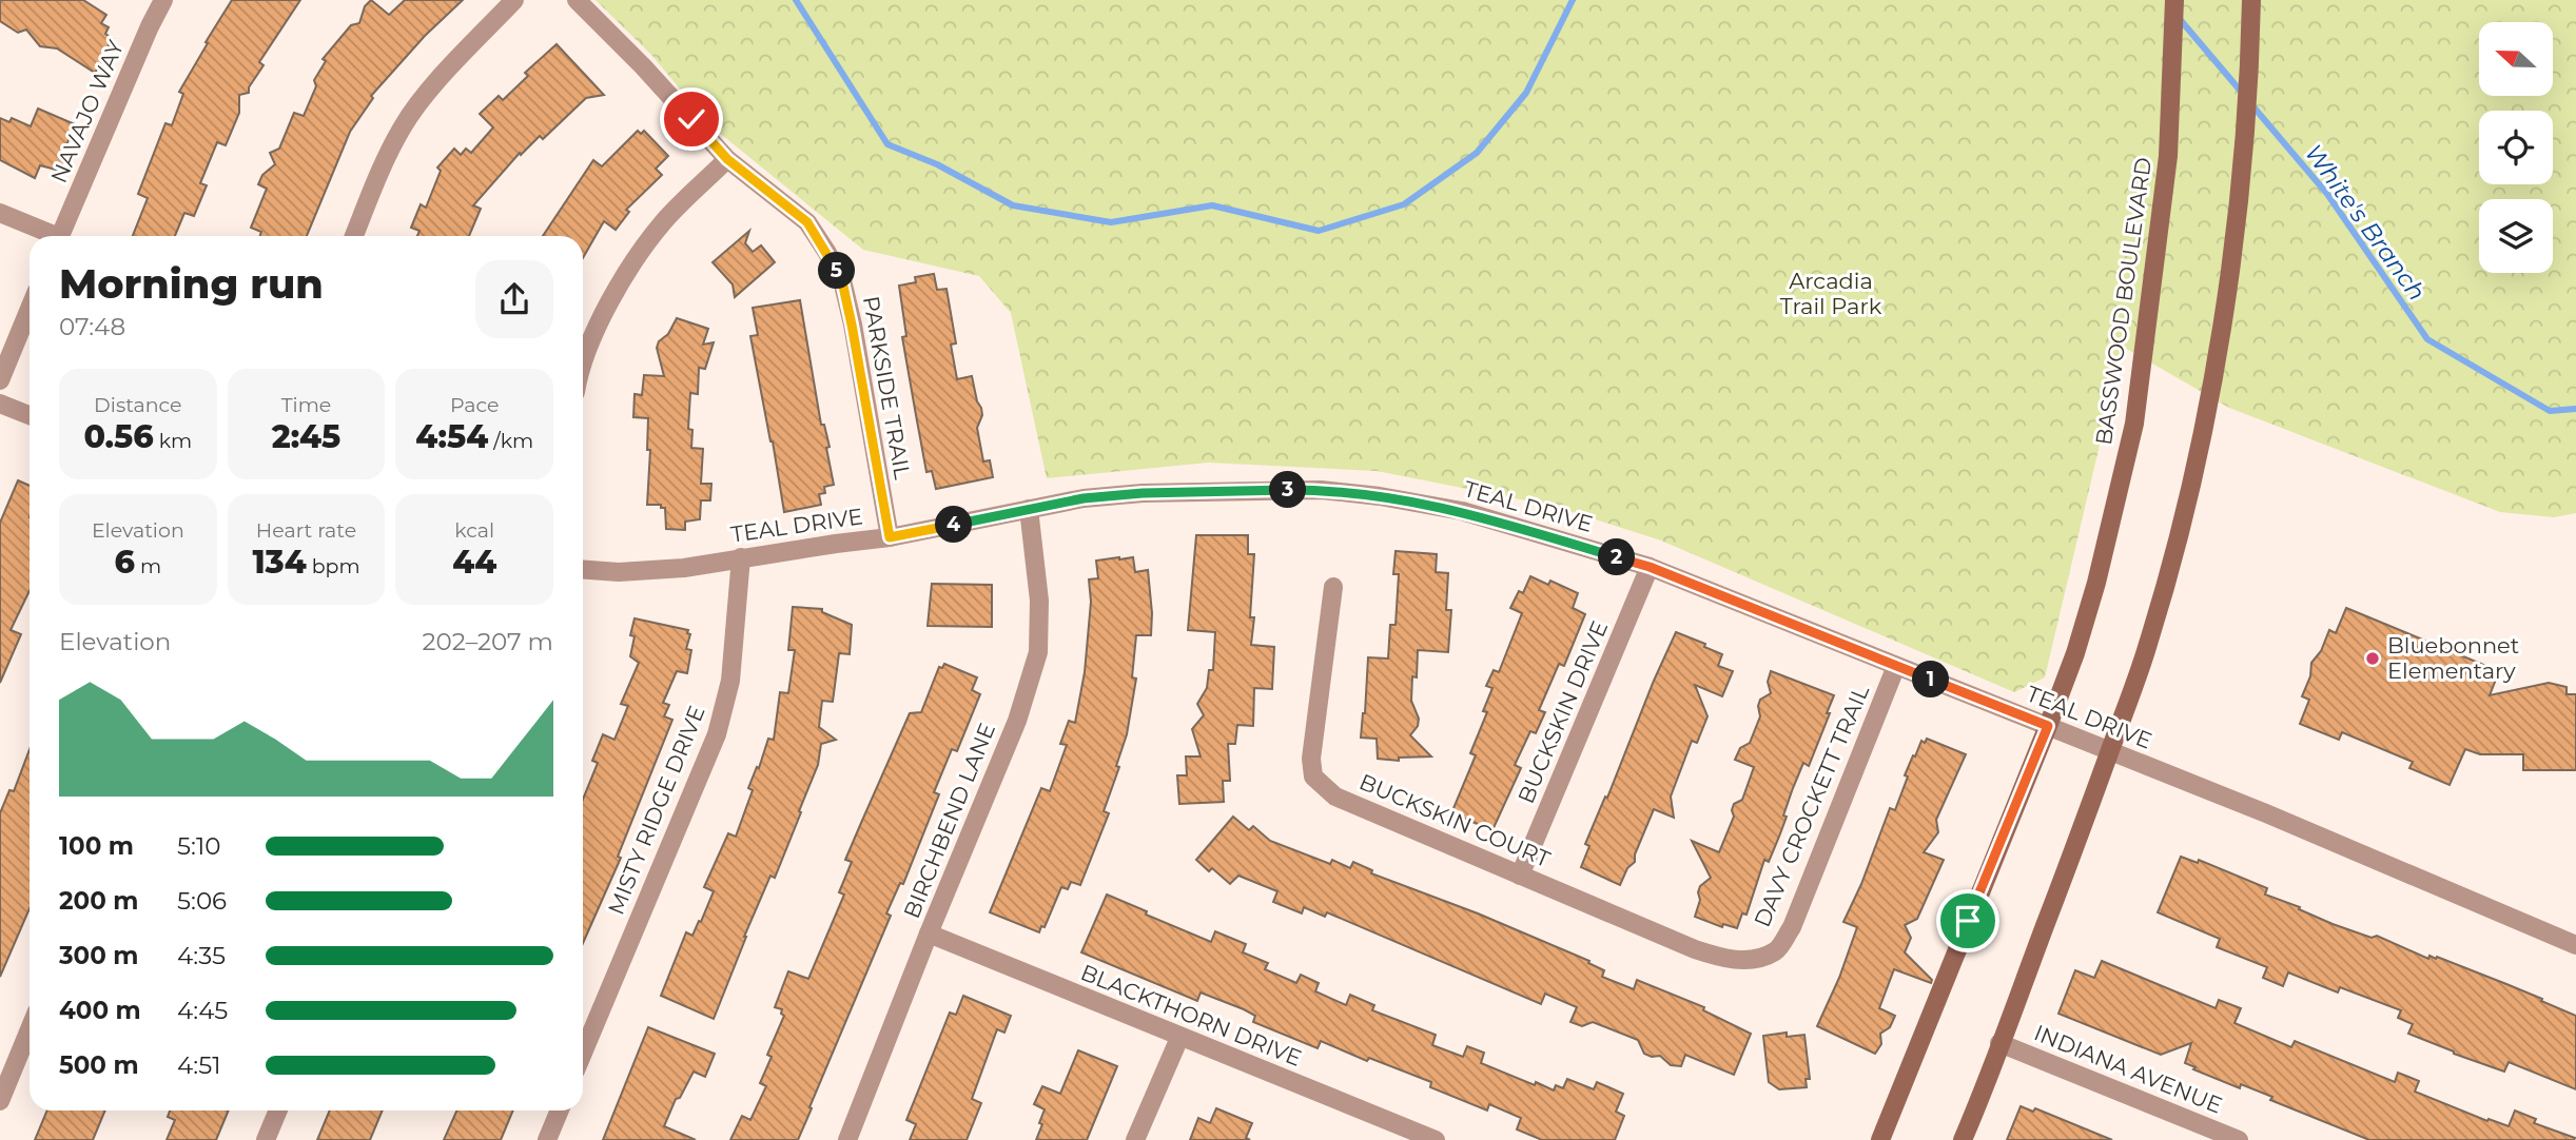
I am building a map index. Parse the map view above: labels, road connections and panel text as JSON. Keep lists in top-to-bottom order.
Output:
{
  "streets": {
    "main road": ["BASSWOOD BOULEVARD"],
    "street": [
      "NAVAJO WAY",
      "PARKSIDE TRAIL",
      "TEAL DRIVE",
      "BUCKSKIN DRIVE",
      "DAVY CROCKETT TRAIL",
      "MISTY RIDGE DRIVE",
      "BIRCHBEND LANE",
      "BUCKSKIN COURT",
      "BLACKTHORN DRIVE",
      "INDIANA AVENUE"
    ]
  },
  "crossings": [
    ["BASSWOOD BOULEVARD", "TEAL DRIVE"],
    ["PARKSIDE TRAIL", "TEAL DRIVE"],
    ["TEAL DRIVE", "BUCKSKIN DRIVE"],
    ["TEAL DRIVE", "DAVY CROCKETT TRAIL"],
    ["TEAL DRIVE", "MISTY RIDGE DRIVE"],
    ["TEAL DRIVE", "BIRCHBEND LANE"],
    ["BUCKSKIN DRIVE", "BUCKSKIN COURT"],
    ["DAVY CROCKETT TRAIL", "BUCKSKIN COURT"],
    ["BIRCHBEND LANE", "BLACKTHORN DRIVE"]
  ],
  "water": ["White's Branch"],
  "parks": ["Arcadia Trail Park"],
  "places": ["Bluebonnet Elementary"],
  "north": "left",
  "page": {
    "heading": ["Morning run", "07:48"],
    "pins": [
      "5",
      "3",
      "4",
      "2",
      "1"
    ],
    "stats": [
      ["Distance", "0.56 km"],
      ["Time", "2:45"],
      ["Pace", "4:54 /km"],
      ["Elevation", "6 m"],
      ["Heart rate", "134 bpm"],
      ["kcal", "44"]
    ],
    "chart": ["Elevation", "202–207 m"],
    "list": [
      {
        "name": "100 m",
        "note": "5:10"
      },
      {
        "name": "200 m",
        "note": "5:06"
      },
      {
        "name": "300 m",
        "note": "4:35"
      },
      {
        "name": "400 m",
        "note": "4:45"
      },
      {
        "name": "500 m",
        "note": "4:51"
      }
    ]
  }
}
